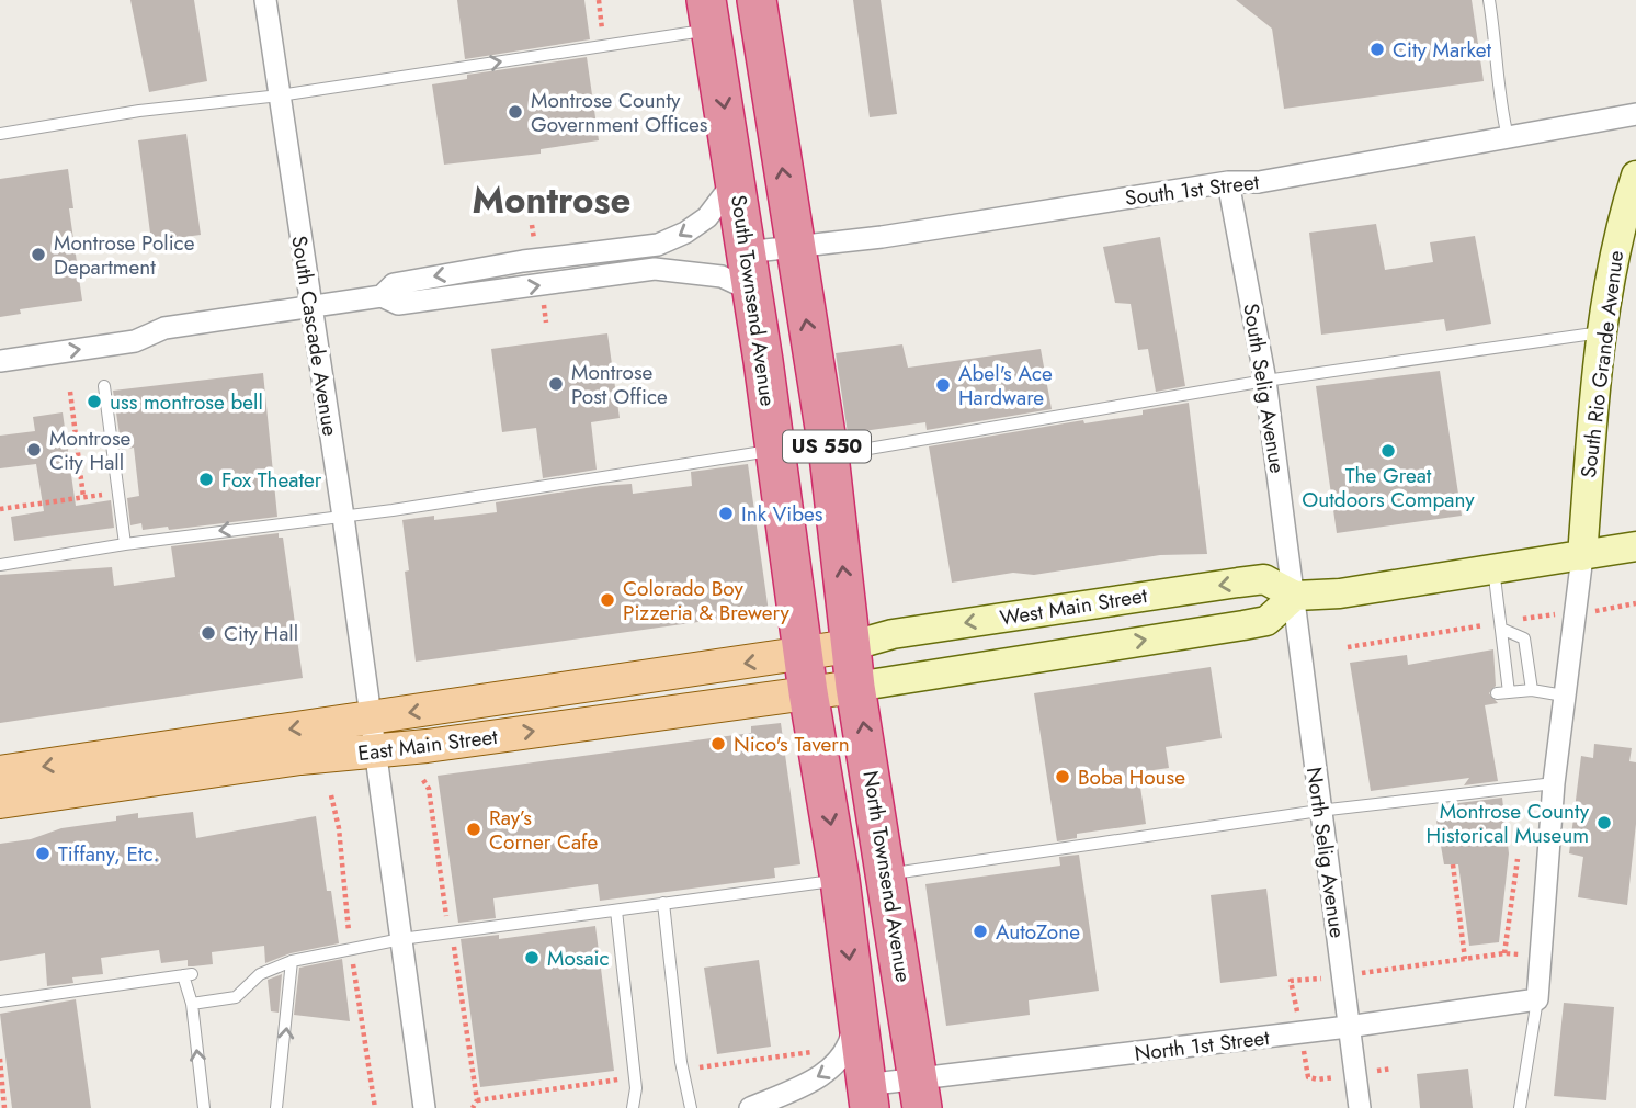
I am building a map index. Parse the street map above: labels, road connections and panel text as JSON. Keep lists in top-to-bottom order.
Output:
{
  "streets": {
    "highway": ["South Townsend Avenue", "US 550", "North Townsend Avenue"],
    "main road": ["South Rio Grande Avenue", "West Main Street", "East Main Street"],
    "street": [
      "South 1st Street",
      "South Cascade Avenue",
      "South Selig Avenue",
      "North Selig Avenue",
      "North 1st Street"
    ]
  },
  "crossings": [
    ["South 1st Street", "South Townsend Avenue"],
    ["South 1st Street", "South Selig Avenue"],
    ["South 1st Street", "US 550"],
    ["South Townsend Avenue", "US 550"],
    ["South Townsend Avenue", "East Main Street"],
    ["South Cascade Avenue", "East Main Street"],
    ["South Rio Grande Avenue", "West Main Street"],
    ["South Selig Avenue", "West Main Street"],
    ["South Selig Avenue", "North Selig Avenue"],
    ["US 550", "West Main Street"],
    ["US 550", "East Main Street"],
    ["US 550", "North Townsend Avenue"],
    ["US 550", "North 1st Street"],
    ["West Main Street", "East Main Street"],
    ["West Main Street", "North Selig Avenue"],
    ["West Main Street", "North Townsend Avenue"],
    ["East Main Street", "North Townsend Avenue"],
    ["North Selig Avenue", "North 1st Street"],
    ["North Townsend Avenue", "North 1st Street"]
  ],
  "districts": ["Montrose"],
  "places": [
    "City Market",
    "Montrose County Government Offices",
    "Montrose Police Department",
    "Montrose Post Office",
    "Abel's Ace Hardware",
    "uss montrose bell",
    "Montrose City Hall",
    "The Great Outdoors Company",
    "Fox Theater",
    "Ink Vibes",
    "Colorado Boy Pizzeria & Brewery",
    "City Hall",
    "Nico's Tavern",
    "Boba House",
    "Montrose County Historical Museum",
    "Ray’s Corner Cafe",
    "Tiffany, Etc.",
    "AutoZone",
    "Mosaic"
  ]
}
